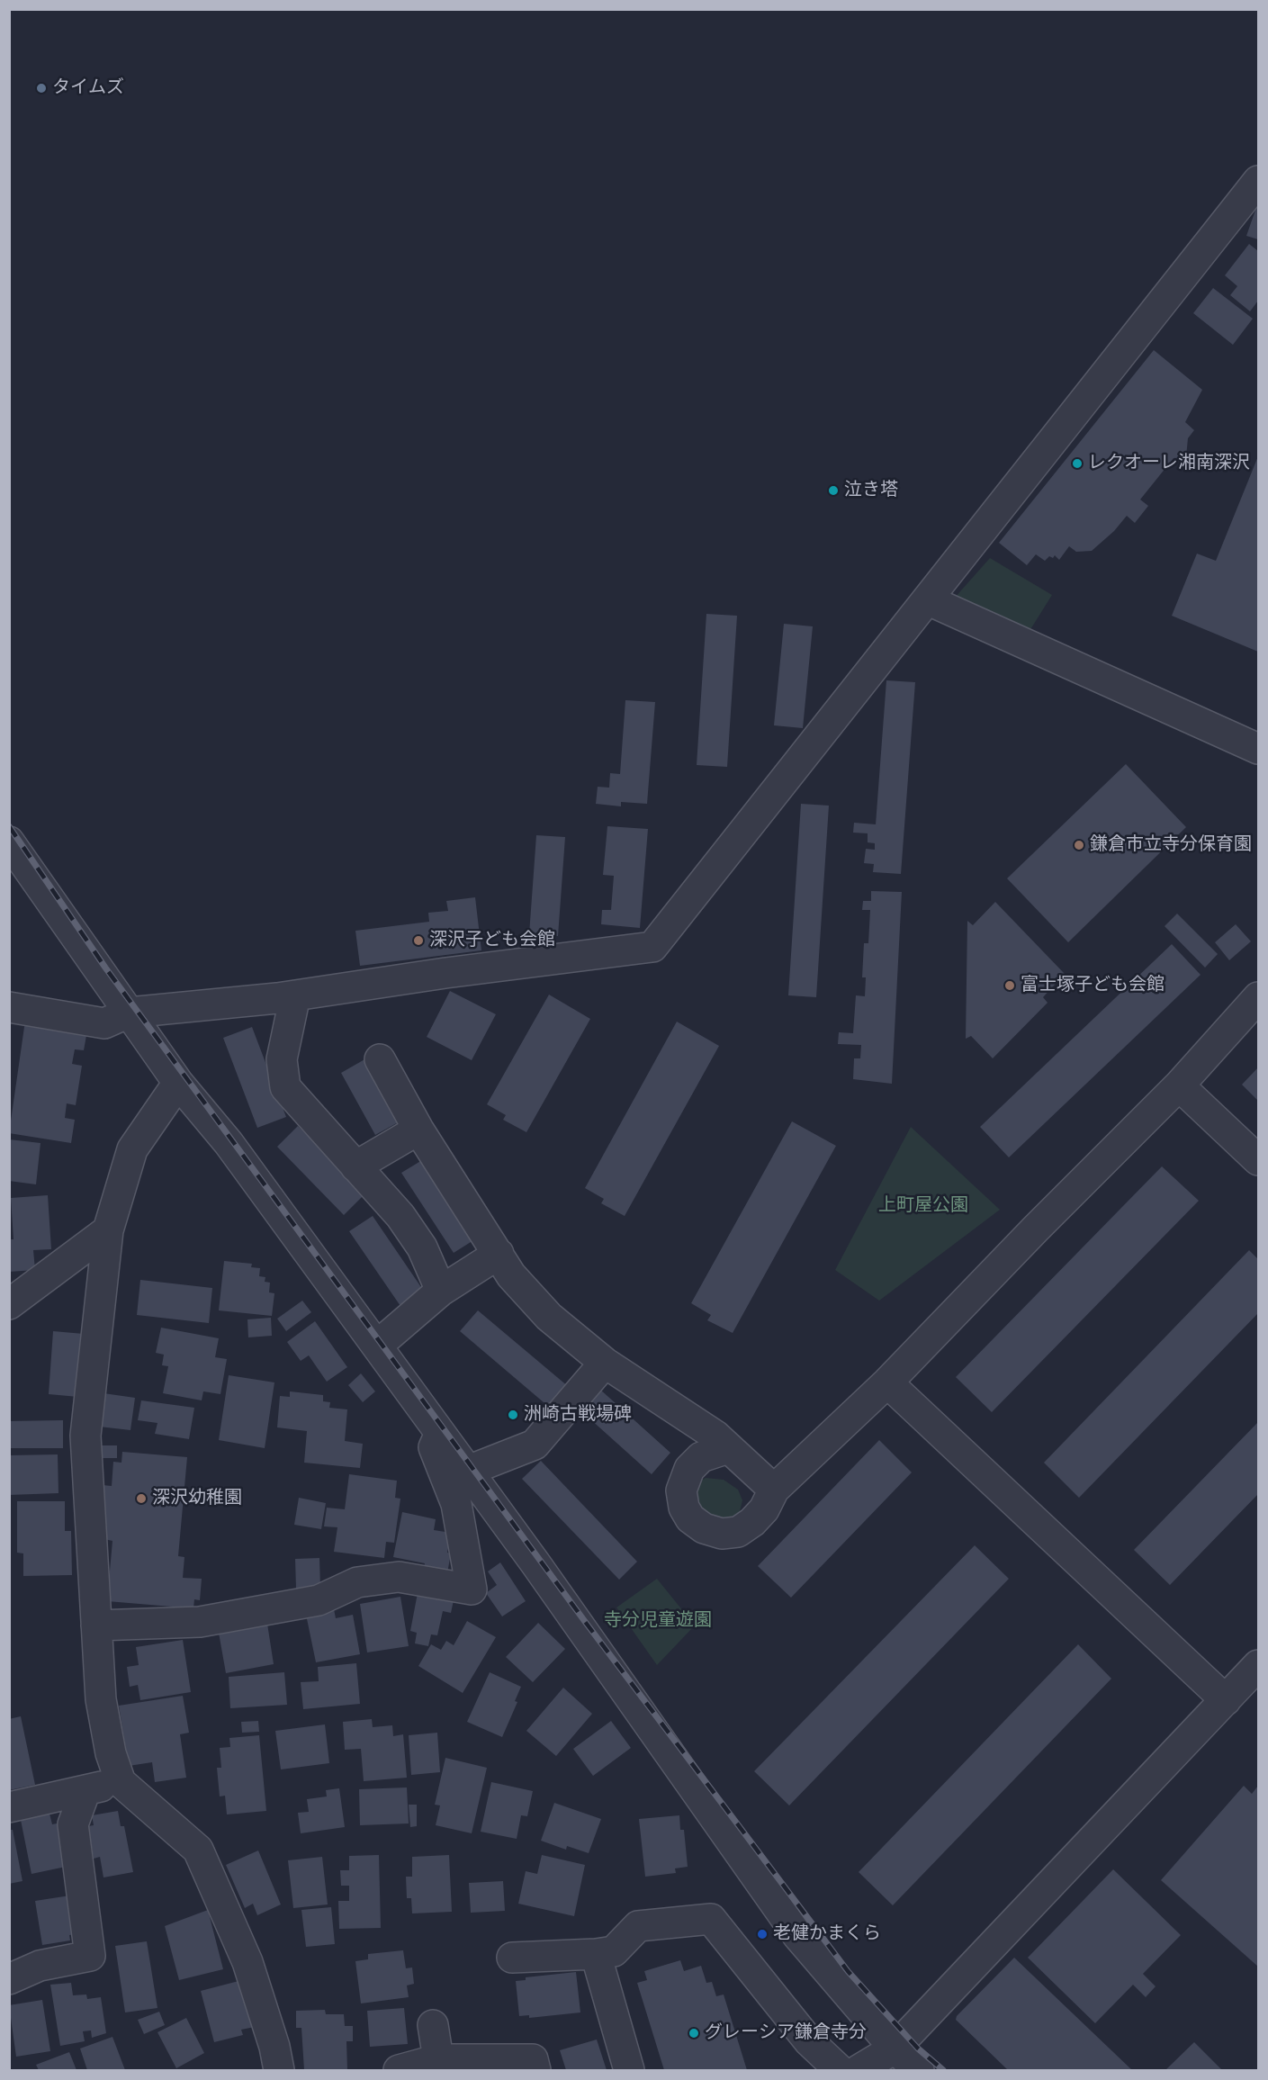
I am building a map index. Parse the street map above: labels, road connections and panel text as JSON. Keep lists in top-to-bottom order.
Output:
{
  "parks": ["上町屋公園", "寺分児童遊園"],
  "places": [
    "タイムズ",
    "レクオーレ湘南深沢",
    "泣き塔",
    "鎌倉市立寺分保育園",
    "深沢子ども会館",
    "富士塚子ども会館",
    "洲崎古戦場碑",
    "深沢幼稚園",
    "老健かまくら",
    "グレーシア鎌倉寺分"
  ]
}
